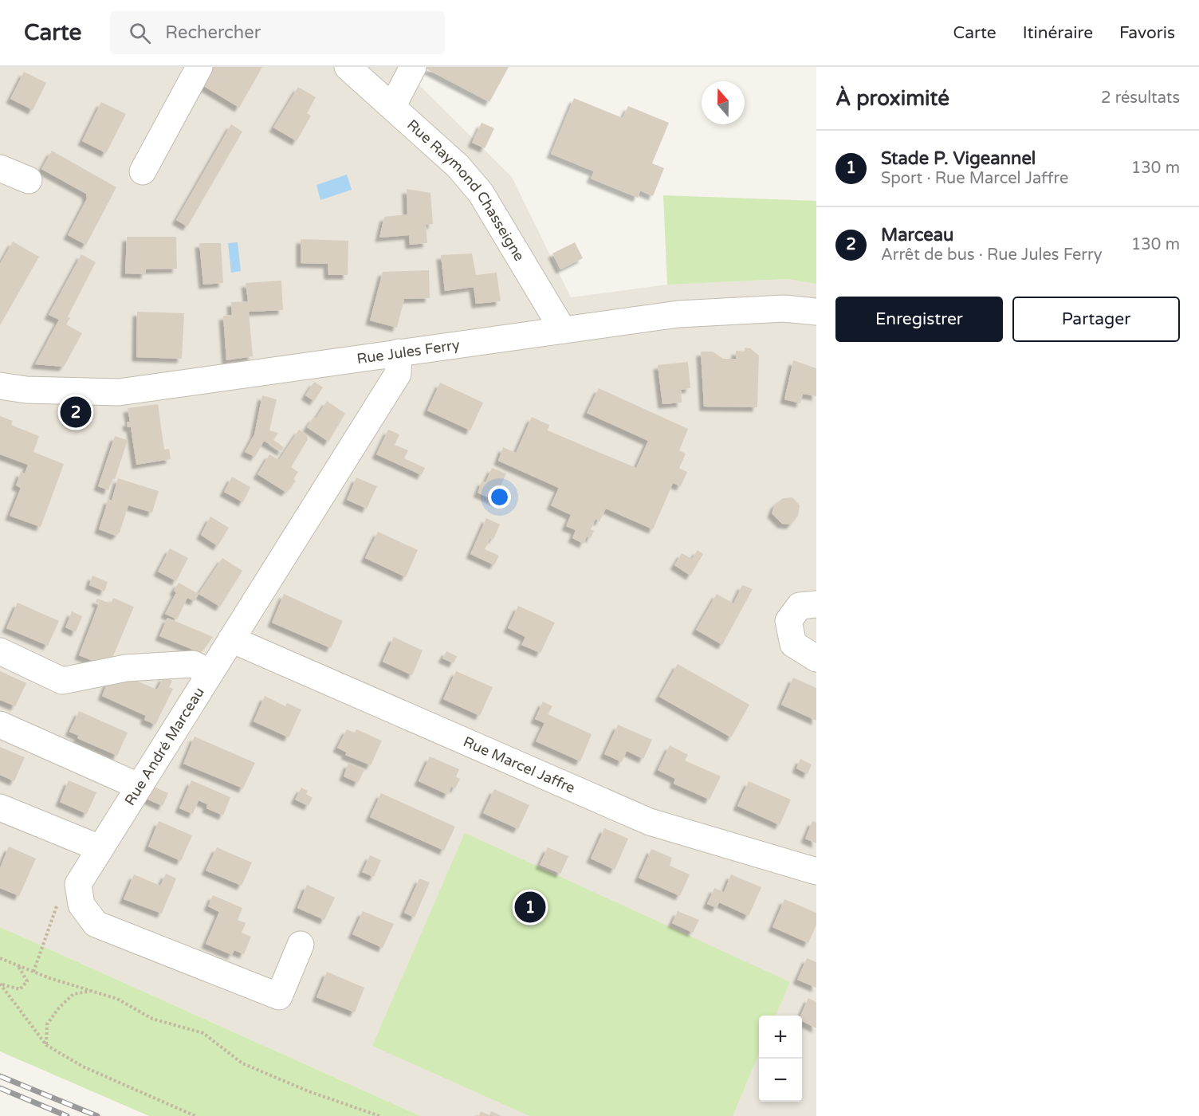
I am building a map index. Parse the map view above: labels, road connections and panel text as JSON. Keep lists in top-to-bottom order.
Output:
{
  "streets": {
    "street": [
      "Rue Raymond Chasseigne",
      "Rue Jules Ferry",
      "Rue André Marceau",
      "Rue Marcel Jaffre"
    ]
  },
  "crossings": [
    ["Rue Raymond Chasseigne", "Rue Jules Ferry"],
    ["Rue Jules Ferry", "Rue André Marceau"],
    ["Rue André Marceau", "Rue Marcel Jaffre"]
  ],
  "north": "top",
  "page": {
    "header": "Carte",
    "search": "Rechercher",
    "nav": ["Carte", "Itinéraire", "Favoris"],
    "heading": ["À proximité", "2 résultats"],
    "list": [
      {
        "mark": "1",
        "name": "Stade P. Vigeannel",
        "note": "Sport · Rue Marcel Jaffre",
        "value": "130 m"
      },
      {
        "mark": "2",
        "name": "Marceau",
        "note": "Arrêt de bus · Rue Jules Ferry",
        "value": "130 m"
      }
    ],
    "buttons": ["Enregistrer", "Partager"],
    "pins": ["2", "1"],
    "map_buttons": ["+", "−"]
  }
}
